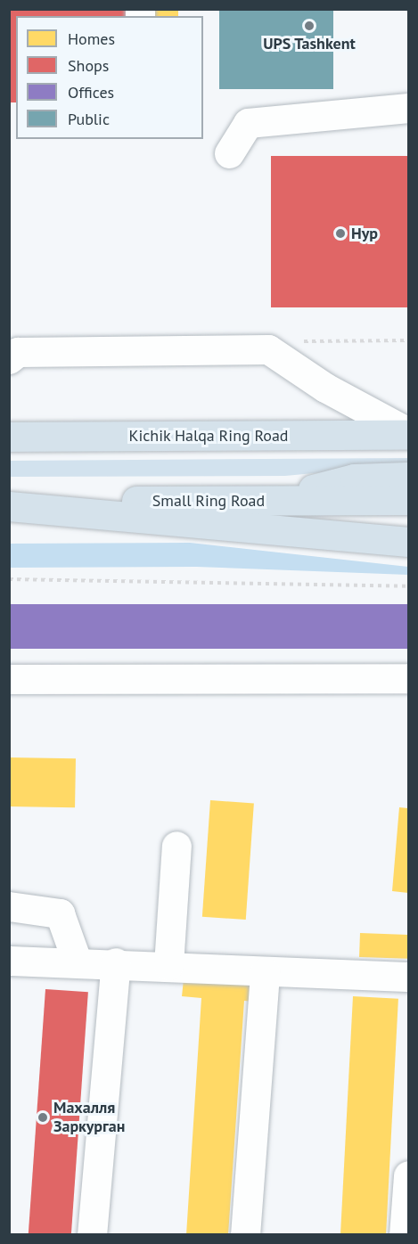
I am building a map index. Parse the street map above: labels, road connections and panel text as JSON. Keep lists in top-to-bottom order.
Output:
{
  "streets": {
    "highway": ["Kichik Halqa Ring Road", "Small Ring Road"]
  },
  "places": ["UPS Tashkent", "Нур", "Махалля Заркурган"],
  "legend": [
    "Homes",
    "Shops",
    "Offices",
    "Public"
  ]
}
